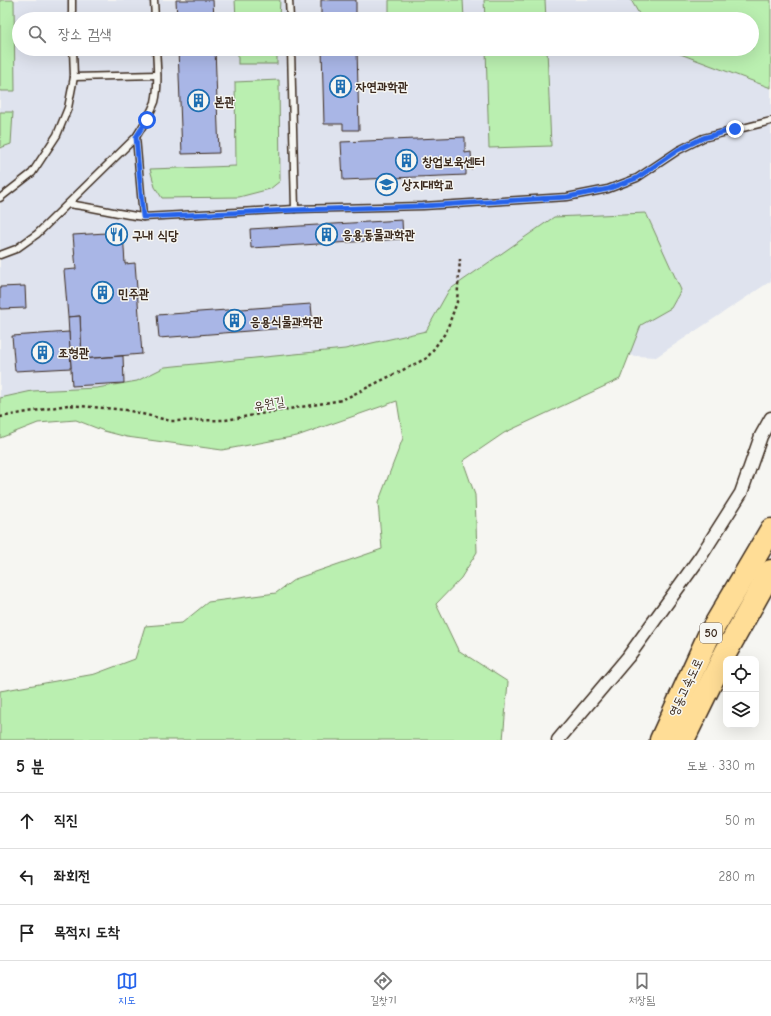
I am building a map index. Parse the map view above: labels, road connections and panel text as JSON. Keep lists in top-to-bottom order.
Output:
{
  "streets": {
    "highway": ["50", "영동고속도로"],
    "path": ["유원길"]
  },
  "places": {
    "building": [
      "자연과학관",
      "본관",
      "창업보육센터",
      "응용동물과학관",
      "민주관",
      "응용식물과학관",
      "조형관"
    ],
    "school or university": ["상지대학교"],
    "restaurant": ["구내 식당"]
  },
  "page": {
    "search": "장소 검색",
    "heading": ["5 분", "도보 · 330 m"],
    "list": [
      ["직진", "50 m"],
      ["좌회전", "280 m"],
      "목적지 도착"
    ],
    "nav": ["지도", "길찾기", "저장됨"]
  }
}
